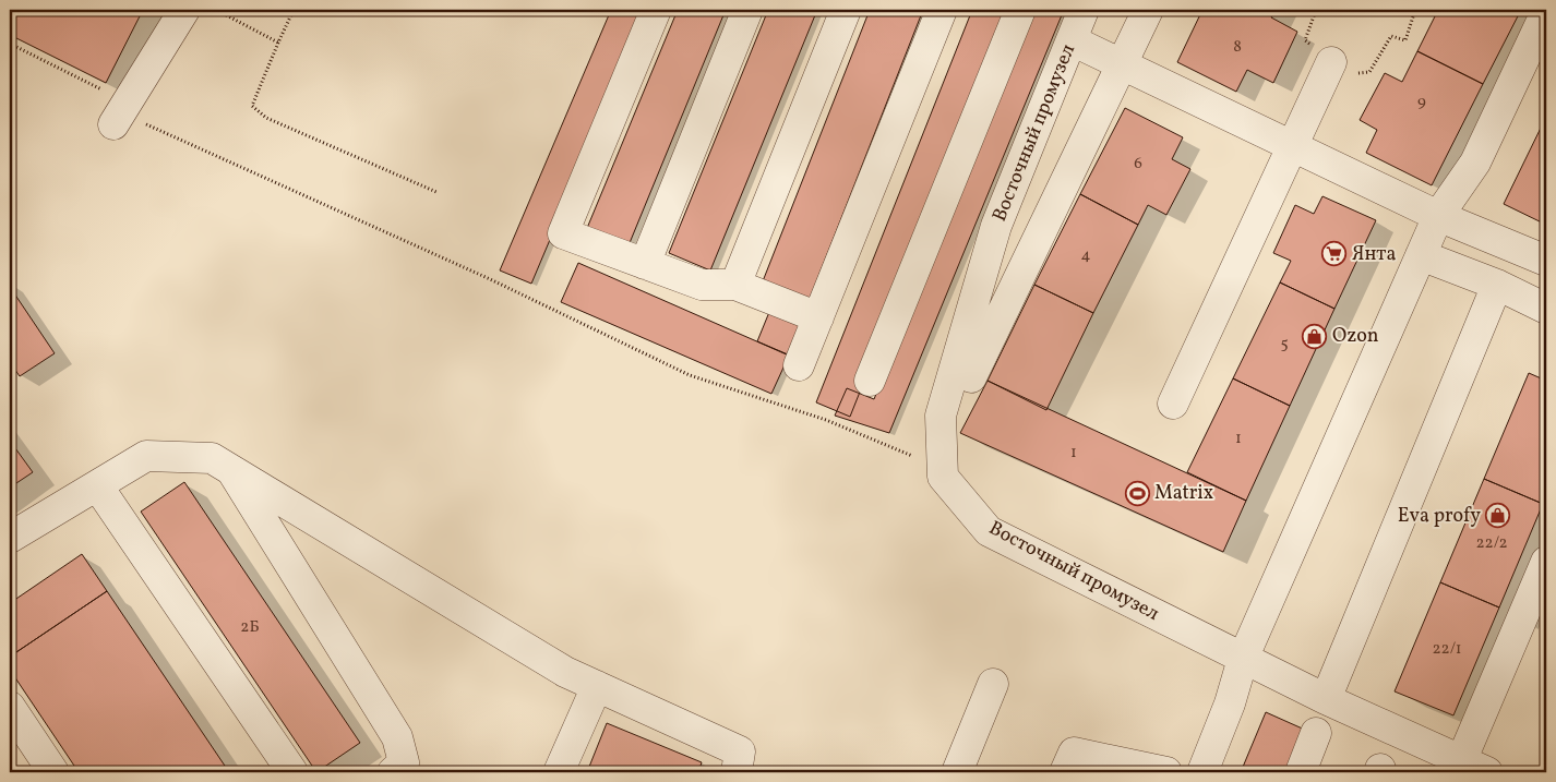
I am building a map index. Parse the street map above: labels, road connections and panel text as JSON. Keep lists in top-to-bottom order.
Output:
{
  "streets": {
    "street": ["Восточный промузел"]
  },
  "places": {
    "supermarket": ["Янта"],
    "shop": ["Ozon", "Eva profy"],
    "sports": ["Matrix"]
  },
  "house_numbers": [
    "8",
    "9",
    "6",
    "4",
    "5",
    "1",
    "1",
    "22/2",
    "2Б",
    "22/1"
  ]
}
